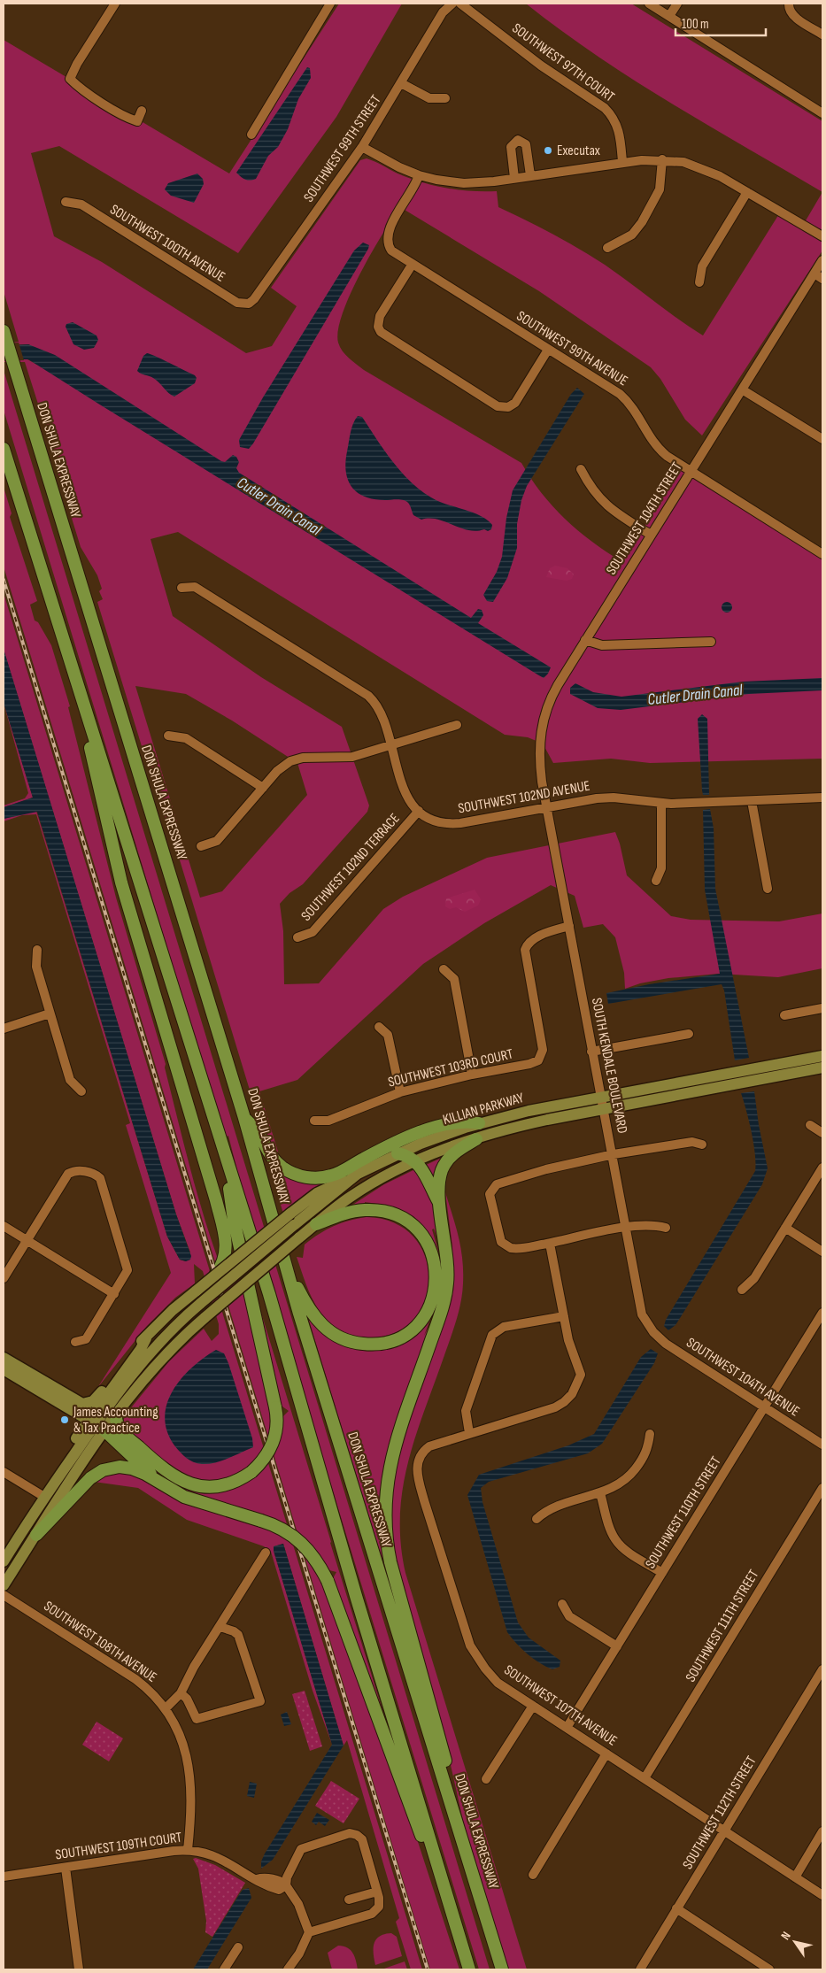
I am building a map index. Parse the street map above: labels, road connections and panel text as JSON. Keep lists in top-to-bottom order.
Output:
{
  "streets": {
    "highway": ["DON SHULA EXPRESSWAY"],
    "main road": ["KILLIAN PARKWAY"],
    "street": [
      "SOUTHWEST 97TH COURT",
      "SOUTHWEST 99TH STREET",
      "SOUTHWEST 100TH AVENUE",
      "SOUTHWEST 99TH AVENUE",
      "SOUTHWEST 104TH STREET",
      "SOUTHWEST 102ND AVENUE",
      "SOUTHWEST 102ND TERRACE",
      "SOUTH KENDALE BOULEVARD",
      "SOUTHWEST 103RD COURT",
      "SOUTHWEST 104TH AVENUE",
      "SOUTHWEST 110TH STREET",
      "SOUTHWEST 111TH STREET",
      "SOUTHWEST 108TH AVENUE",
      "SOUTHWEST 107TH AVENUE",
      "SOUTHWEST 112TH STREET",
      "SOUTHWEST 109TH COURT"
    ]
  },
  "crossings": [
    ["SOUTHWEST 99TH STREET", "SOUTHWEST 100TH AVENUE"],
    ["SOUTHWEST 99TH AVENUE", "SOUTHWEST 104TH STREET"],
    ["SOUTHWEST 104TH STREET", "SOUTHWEST 102ND AVENUE"],
    ["SOUTHWEST 104TH STREET", "SOUTH KENDALE BOULEVARD"],
    ["SOUTHWEST 102ND AVENUE", "SOUTHWEST 102ND TERRACE"],
    ["SOUTHWEST 102ND AVENUE", "SOUTH KENDALE BOULEVARD"],
    ["SOUTH KENDALE BOULEVARD", "SOUTHWEST 103RD COURT"],
    ["SOUTH KENDALE BOULEVARD", "KILLIAN PARKWAY"],
    ["SOUTH KENDALE BOULEVARD", "SOUTHWEST 104TH AVENUE"],
    ["SOUTHWEST 104TH AVENUE", "SOUTHWEST 110TH STREET"],
    ["SOUTHWEST 110TH STREET", "SOUTHWEST 107TH AVENUE"],
    ["SOUTHWEST 111TH STREET", "SOUTHWEST 107TH AVENUE"],
    ["SOUTHWEST 108TH AVENUE", "SOUTHWEST 109TH COURT"],
    ["SOUTHWEST 107TH AVENUE", "SOUTHWEST 112TH STREET"]
  ],
  "water": ["Cutler Drain Canal"],
  "places": ["Executax", "James Accounting & Tax Practice"],
  "scale_bar": "100 m",
  "north": "top left"
}
